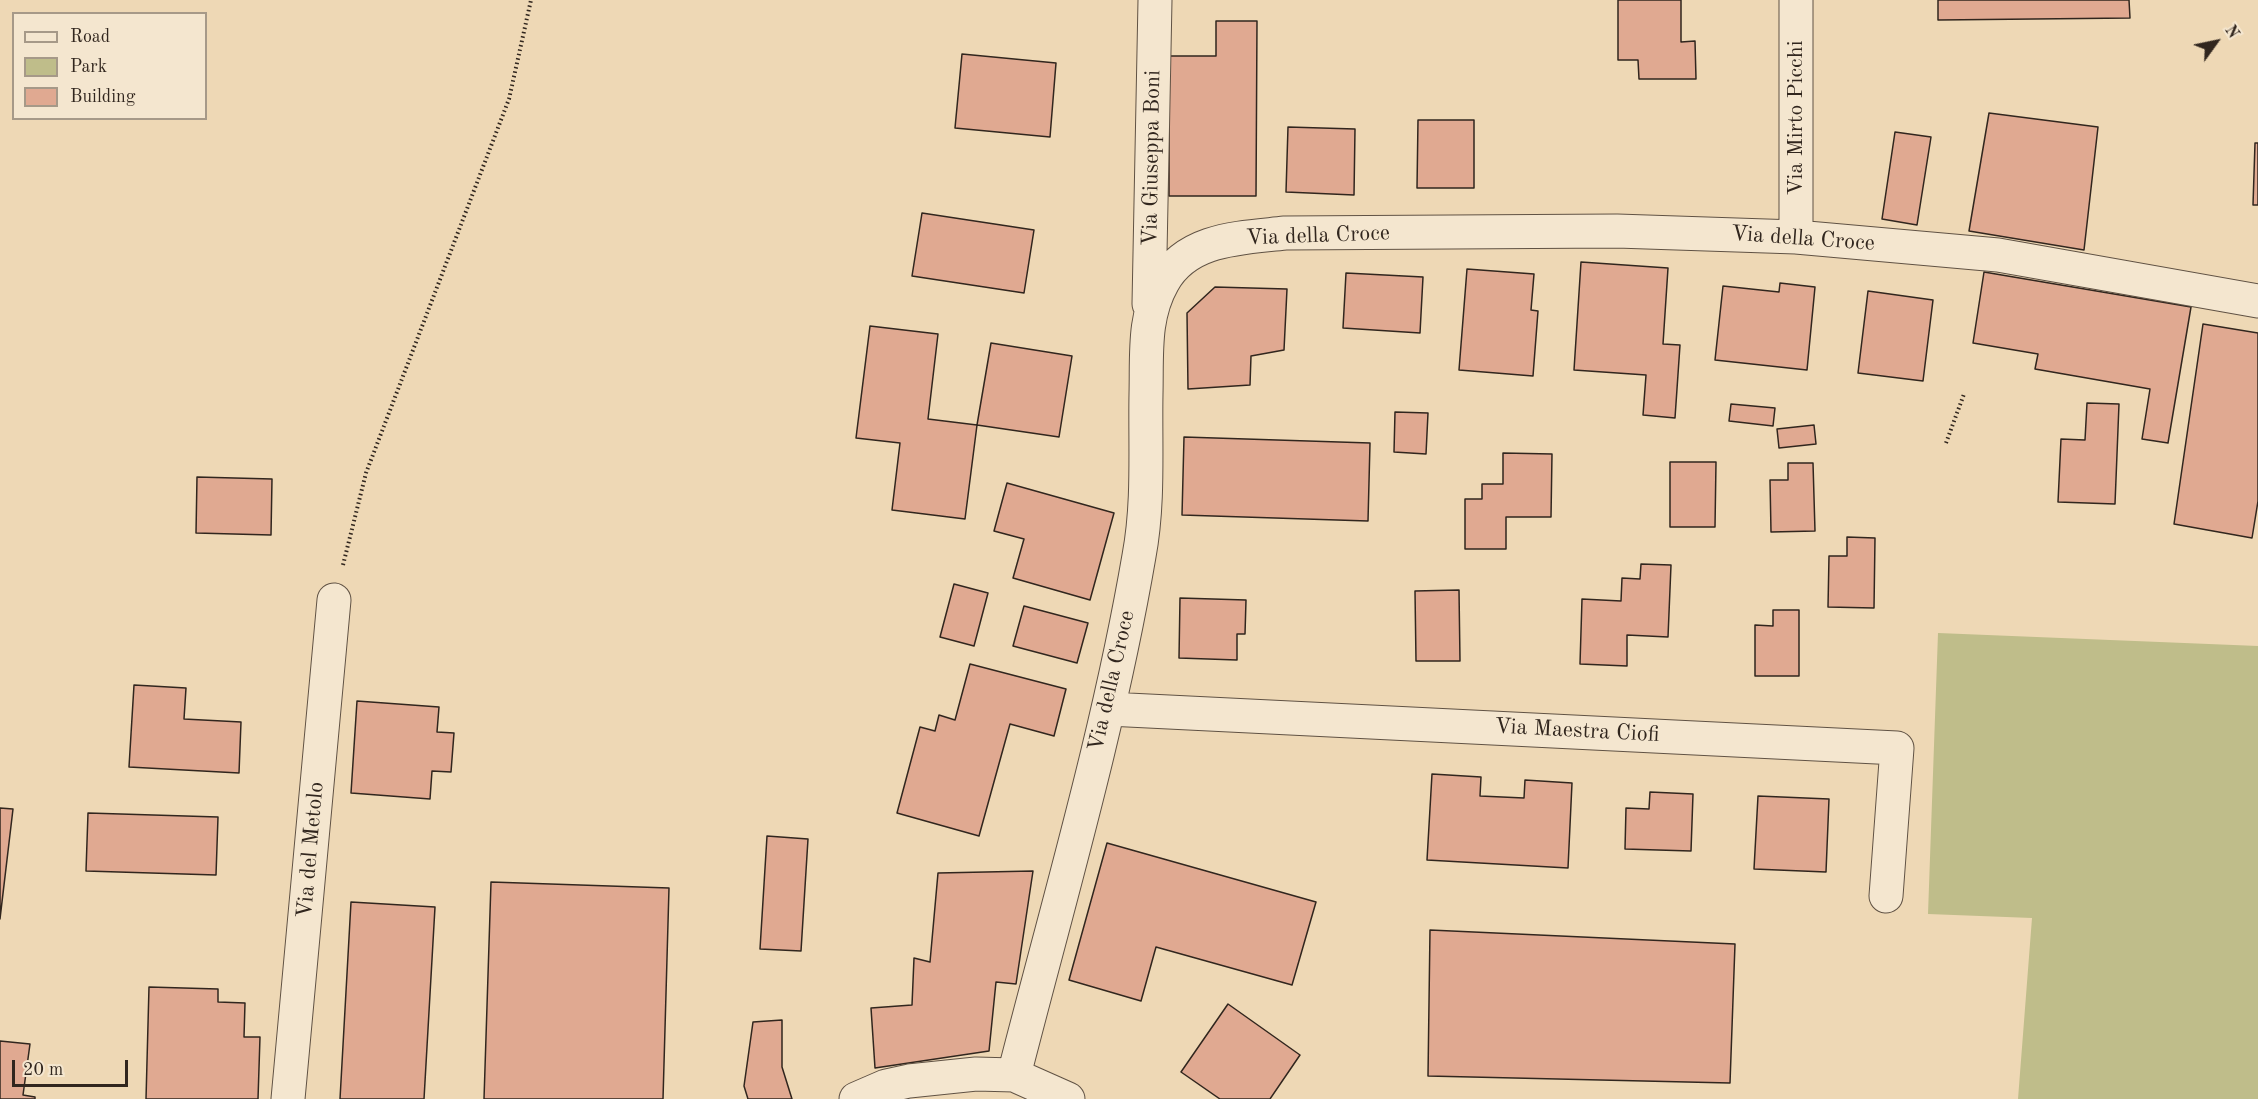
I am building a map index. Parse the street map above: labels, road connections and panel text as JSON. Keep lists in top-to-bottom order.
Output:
{
  "streets": {
    "street": [
      "Via Mirto Picchi",
      "Via Giuseppa Boni",
      "Via della Croce",
      "Via Maestra Ciofi",
      "Via del Metolo"
    ]
  },
  "crossings": [
    ["Via Mirto Picchi", "Via della Croce"],
    ["Via Giuseppa Boni", "Via della Croce"],
    ["Via della Croce", "Via Maestra Ciofi"]
  ],
  "legend": ["Road", "Park", "Building"],
  "scale_bar": "20 m",
  "north": "top right"
}
